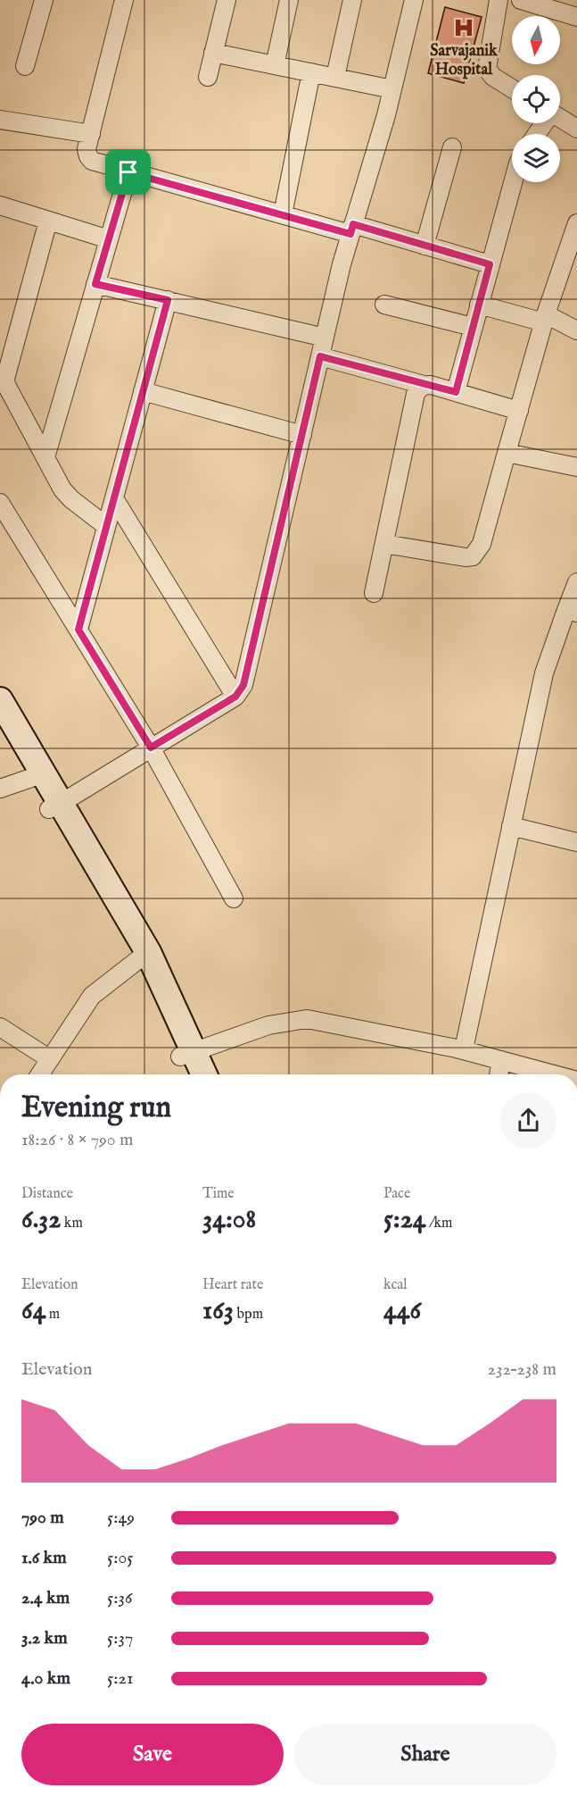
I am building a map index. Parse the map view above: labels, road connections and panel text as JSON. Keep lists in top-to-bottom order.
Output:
{
  "places": {
    "hospital": ["Sarvajanik Hospital"]
  },
  "north": "bottom",
  "page": {
    "heading": ["Evening run", "18:26 · 8 × 790 m"],
    "stats": [
      ["Distance", "6.32 km"],
      ["Time", "34:08"],
      ["Pace", "5:24 /km"],
      ["Elevation", "64 m"],
      ["Heart rate", "163 bpm"],
      ["kcal", "446"]
    ],
    "chart": ["Elevation", "232–238 m"],
    "list": [
      {
        "name": "790 m",
        "note": "5:49"
      },
      {
        "name": "1.6 km",
        "note": "5:05"
      },
      {
        "name": "2.4 km",
        "note": "5:36"
      },
      {
        "name": "3.2 km",
        "note": "5:37"
      },
      {
        "name": "4.0 km",
        "note": "5:21"
      }
    ],
    "buttons": ["Save", "Share"]
  }
}
